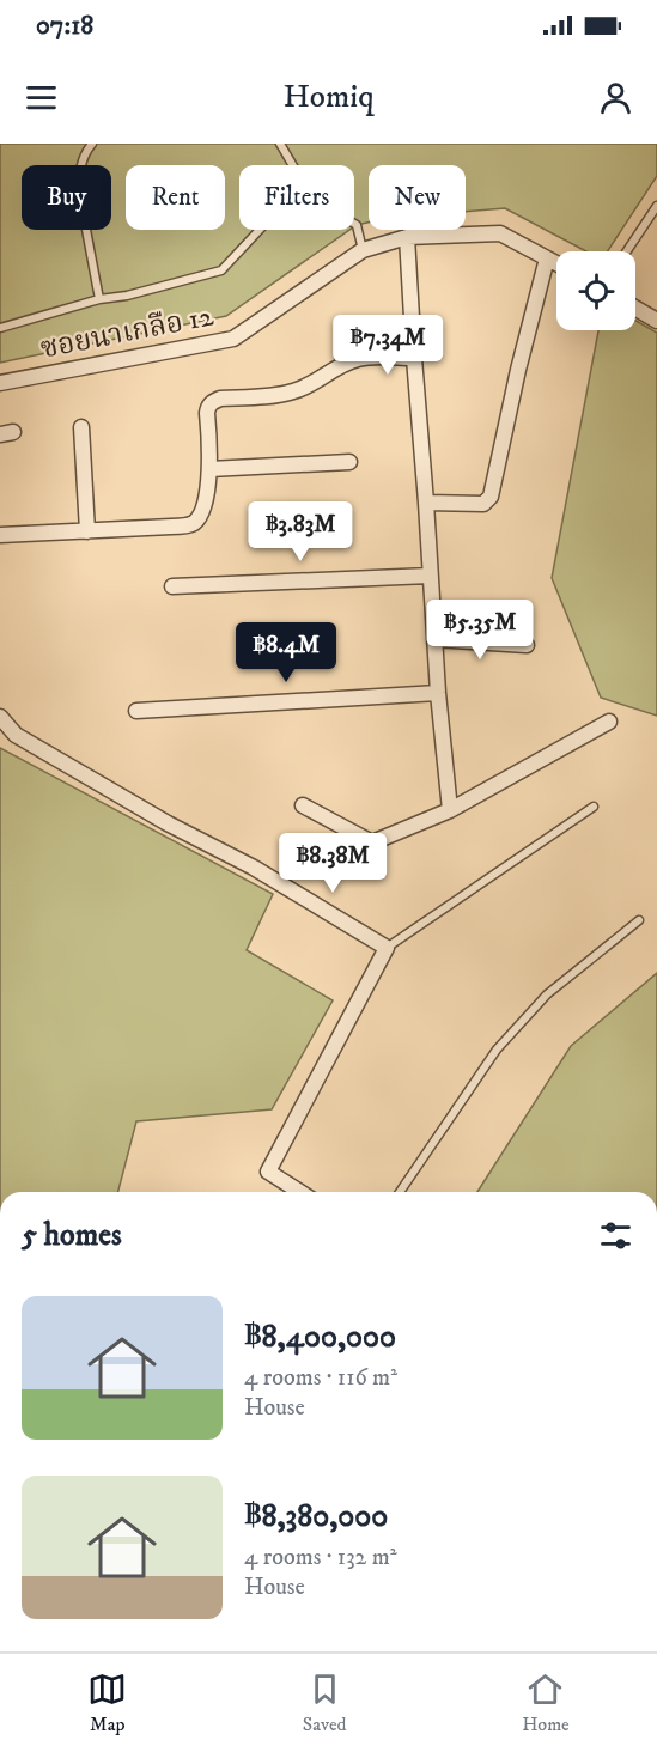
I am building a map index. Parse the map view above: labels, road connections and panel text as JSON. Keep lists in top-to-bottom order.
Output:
{
  "streets": {
    "street": ["ซอยนาเกลือ 12"]
  },
  "page": {
    "status": "07:18",
    "header": "Homiq",
    "chip": [
      "Buy",
      "Rent",
      "Filters",
      "New"
    ],
    "price": [
      "฿7.34M",
      "฿3.83M",
      "฿5.35M",
      "฿8.4M",
      "฿8.38M"
    ],
    "heading": "5 homes",
    "list": [
      {
        "name": "฿8,400,000",
        "note": "4 rooms · 116 m² · House"
      },
      {
        "name": "฿8,380,000",
        "note": "4 rooms · 132 m² · House"
      }
    ],
    "tabs": ["Map", "Saved", "Home"]
  }
}
